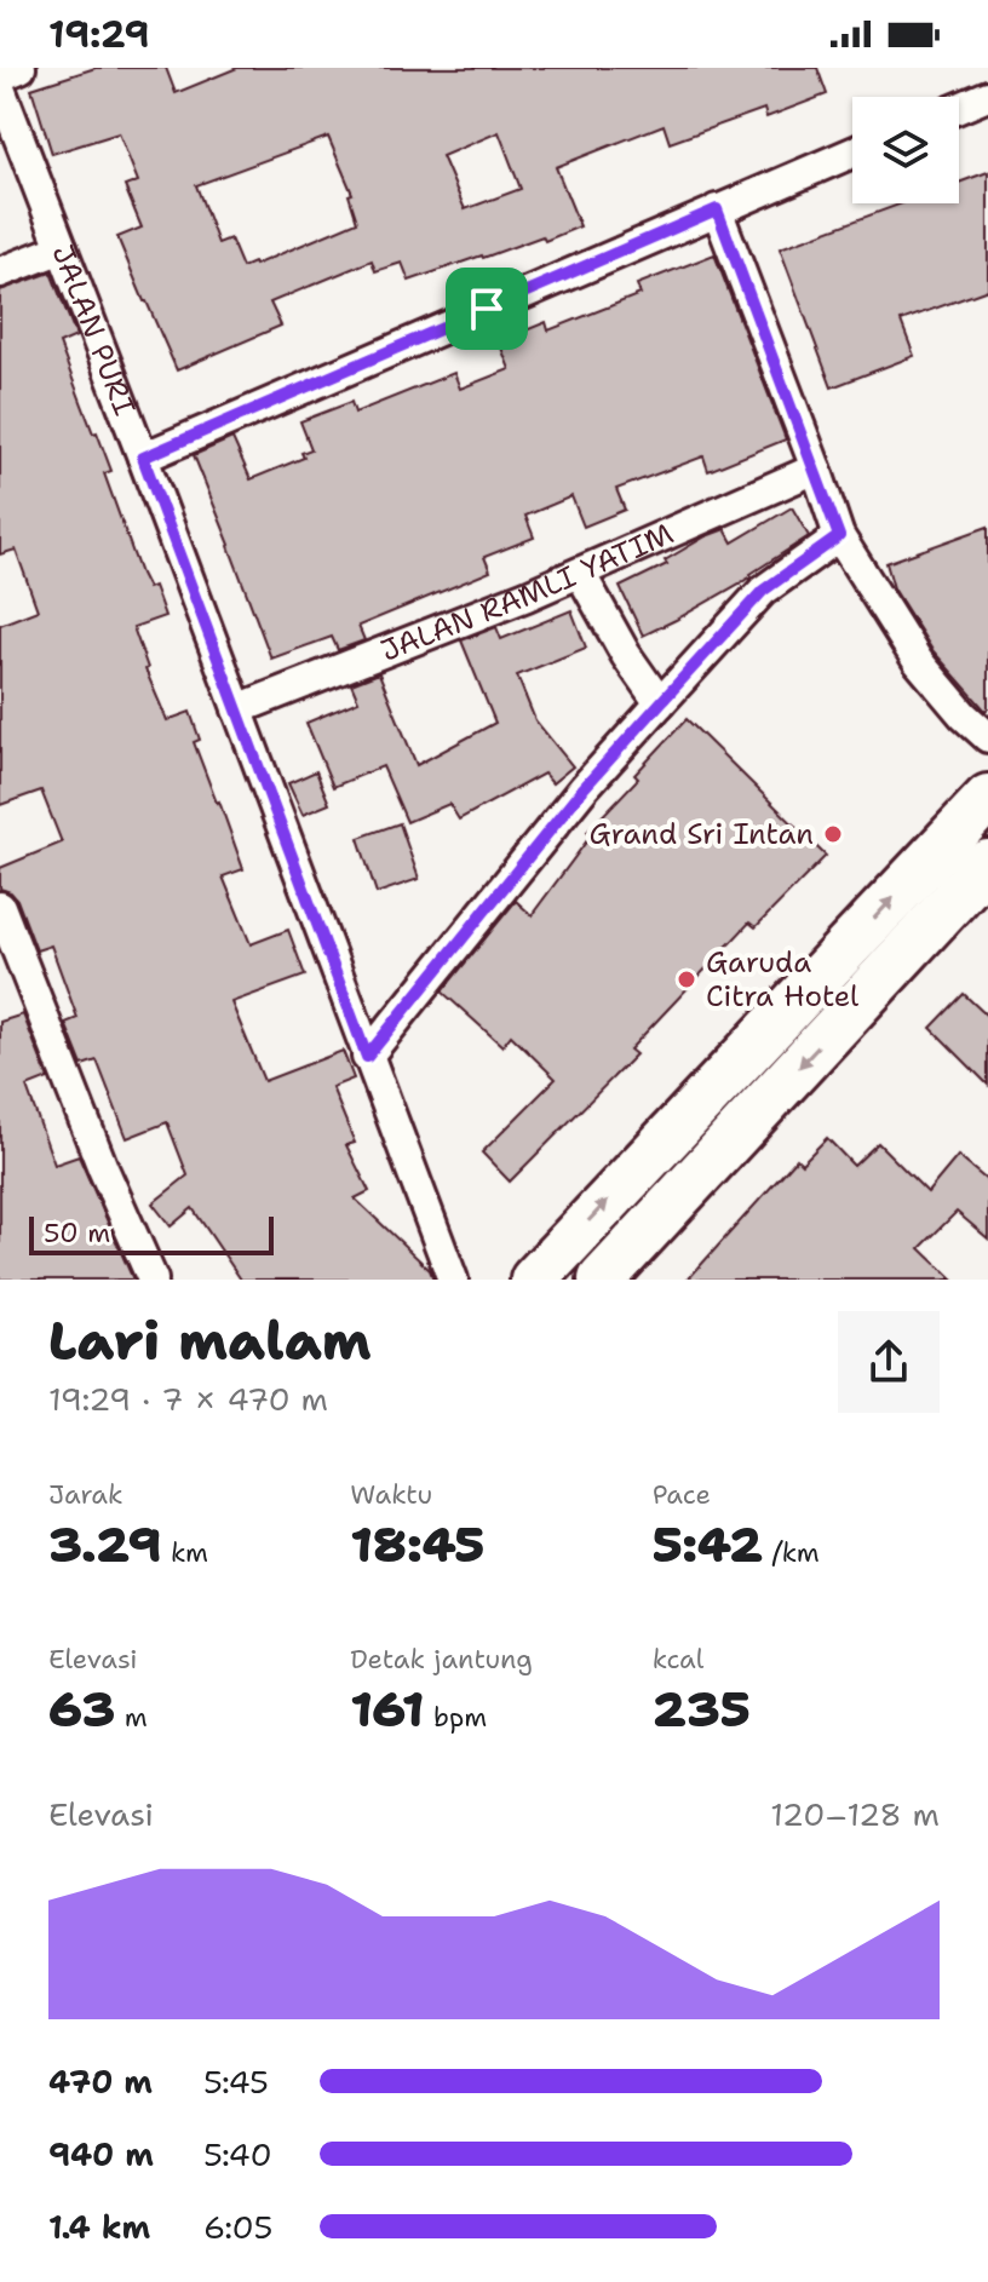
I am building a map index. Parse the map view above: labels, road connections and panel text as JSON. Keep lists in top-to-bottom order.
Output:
{
  "streets": {
    "street": ["JALAN PURI", "JALAN RAMLI YATIM"]
  },
  "crossings": [
    ["JALAN PURI", "JALAN RAMLI YATIM"]
  ],
  "places": ["Grand Sri Intan", "Garuda Citra Hotel"],
  "scale_bar": "50 m",
  "page": {
    "status": "19:29",
    "scale": "50 m",
    "heading": ["Lari malam", "19:29 · 7 × 470 m"],
    "stats": [
      ["Jarak", "3.29 km"],
      ["Waktu", "18:45"],
      ["Pace", "5:42 /km"],
      ["Elevasi", "63 m"],
      ["Detak jantung", "161 bpm"],
      ["kcal", "235"]
    ],
    "chart": ["Elevasi", "120–128 m"],
    "list": [
      {
        "name": "470 m",
        "note": "5:45"
      },
      {
        "name": "940 m",
        "note": "5:40"
      },
      {
        "name": "1.4 km",
        "note": "6:05"
      }
    ]
  }
}
